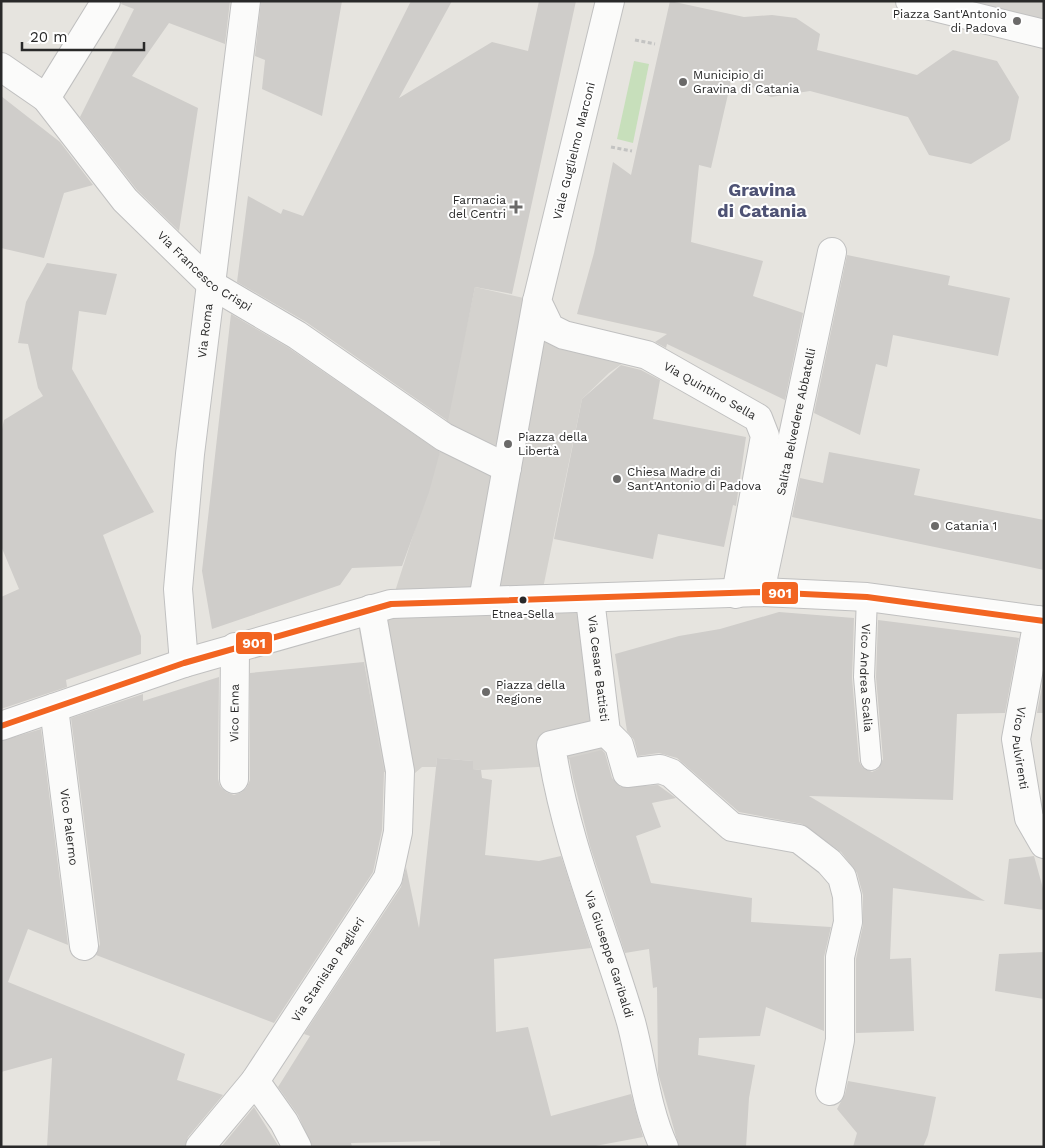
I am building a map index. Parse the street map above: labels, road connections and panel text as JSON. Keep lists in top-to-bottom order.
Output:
{
  "streets": {
    "street": [
      "Viale Guglielmo Marconi",
      "Via Francesco Crispi",
      "Via Roma",
      "Via Quintino Sella",
      "Salita Belvedere Abbatelli",
      "Via Cesare Battisti",
      "Vico Enna",
      "Vico Pulvirenti",
      "Vico Palermo",
      "Via Giuseppe Garibaldi",
      "Via Stanislao Paglieri"
    ],
    "lane": ["Vico Andrea Scalia"]
  },
  "crossings": [
    ["Viale Guglielmo Marconi", "Via Francesco Crispi"],
    ["Viale Guglielmo Marconi", "Via Quintino Sella"],
    ["Via Francesco Crispi", "Via Roma"],
    ["Via Quintino Sella", "Salita Belvedere Abbatelli"],
    ["Via Cesare Battisti", "Via Giuseppe Garibaldi"]
  ],
  "districts": ["Gravina di Catania"],
  "places": {
    "other": [
      "Piazza Sant'Antonio di Padova",
      "Municipio di Gravina di Catania",
      "Piazza della Libertà",
      "Chiesa Madre di Sant'Antonio di Padova",
      "Catania 1",
      "Etnea-Sella",
      "Piazza della Regione"
    ],
    "health": ["Farmacia del Centri"]
  },
  "lines": ["transit line 901"],
  "scale_bar": "20 m"
}
